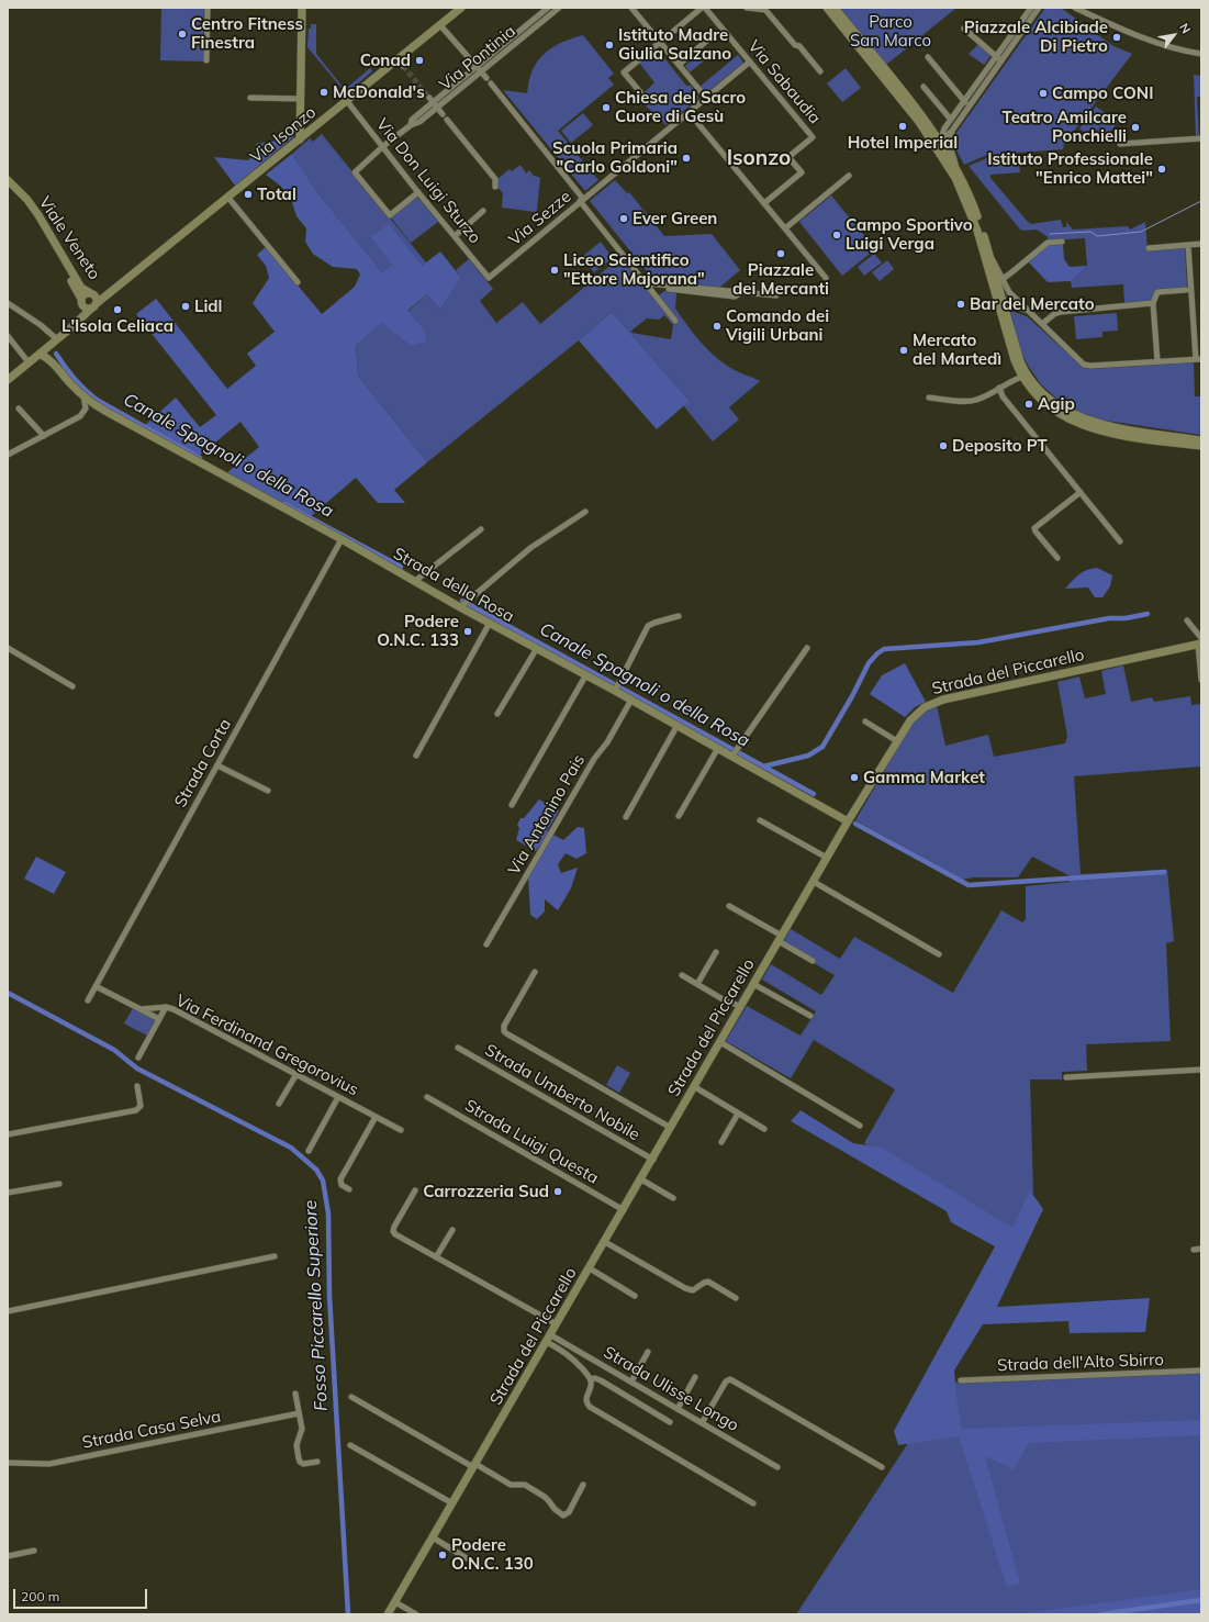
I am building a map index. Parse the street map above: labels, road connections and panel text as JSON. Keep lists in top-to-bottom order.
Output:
{
  "streets": {
    "street": [
      "Via Pontinia",
      "Via Sabaudia",
      "Via Isonzo",
      "Via Don Luigi Sturzo",
      "Via Sezze",
      "Viale Veneto",
      "Strada della Rosa",
      "Strada del Piccarello",
      "Strada Corta",
      "Via Antonino Pais",
      "Via Ferdinand Gregorovius",
      "Strada Umberto Nobile",
      "Strada Luigi Questa",
      "Strada dell'Alto Sbirro",
      "Strada Ulisse Longo",
      "Strada Casa Selva"
    ]
  },
  "crossings": [
    ["Via Pontinia", "Via Don Luigi Sturzo"],
    ["Via Sabaudia", "Via Sezze"],
    ["Via Isonzo", "Via Don Luigi Sturzo"],
    ["Via Isonzo", "Viale Veneto"],
    ["Via Isonzo", "Strada della Rosa"],
    ["Via Don Luigi Sturzo", "Via Sezze"],
    ["Strada della Rosa", "Strada del Piccarello"],
    ["Strada della Rosa", "Strada Corta"],
    ["Strada della Rosa", "Via Antonino Pais"],
    ["Strada del Piccarello", "Strada Umberto Nobile"],
    ["Strada del Piccarello", "Strada Luigi Questa"],
    ["Strada del Piccarello", "Strada Ulisse Longo"]
  ],
  "districts": ["Isonzo"],
  "water": ["Canale Spagnoli o della Rosa", "Fosso Piccarello Superiore"],
  "parks": ["Parco San Marco"],
  "places": [
    "Centro Fitness Finestra",
    "Piazzale Alcibiade Di Pietro",
    "Istituto Madre Giulia Salzano",
    "Conad",
    "McDonald's",
    "Campo CONI",
    "Chiesa del Sacro Cuore di Gesù",
    "Hotel Imperial",
    "Teatro Amilcare Ponchielli",
    "Scuola Primaria \"Carlo Goldoni\"",
    "Istituto Professionale \"Enrico Mattei\"",
    "Total",
    "Ever Green",
    "Campo Sportivo Luigi Verga",
    "Piazzale dei Mercanti",
    "Liceo Scientifico \"Ettore Majorana\"",
    "Bar del Mercato",
    "Lidl",
    "L'Isola Celiaca",
    "Comando dei Vigili Urbani",
    "Mercato del Martedì",
    "Agip",
    "Deposito PT",
    "Podere O.N.C. 133",
    "Gamma Market",
    "Carrozzeria Sud",
    "Podere O.N.C. 130"
  ],
  "scale_bar": "200 m",
  "north": "top right"
}
